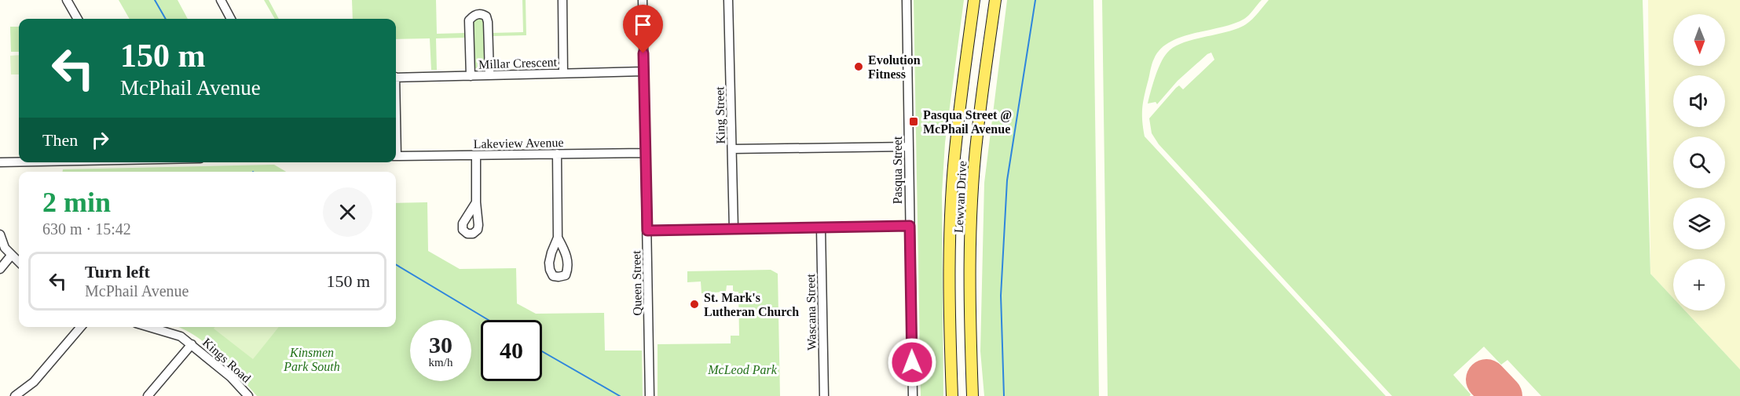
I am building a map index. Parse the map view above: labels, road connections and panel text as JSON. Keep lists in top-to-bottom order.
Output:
{
  "streets": {
    "main road": ["Lewvan Drive"],
    "street": [
      "Millar Crescent",
      "King Street",
      "Lakeview Avenue",
      "Pasqua Street",
      "Queen Street",
      "Wascana Street",
      "Kings Road"
    ]
  },
  "crossings": [
    ["Millar Crescent", "Queen Street"],
    ["Lakeview Avenue", "Queen Street"]
  ],
  "parks": ["Kinsmen Park South", "McLeod Park"],
  "places": {
    "other": ["Evolution Fitness", "St. Mark's Lutheran Church"],
    "transit": ["Pasqua Street @ McPhail Avenue"]
  },
  "north": "bottom",
  "page": {
    "map_buttons": "+",
    "turn": ["150 m", "McPhail Avenue"],
    "then": "Then",
    "heading": ["2 min", "630 m · 15:42"],
    "list": [
      {
        "name": "Turn left",
        "note": "McPhail Avenue",
        "value": "150 m"
      }
    ],
    "speed": "30 km/h",
    "limit": "40"
  }
}
